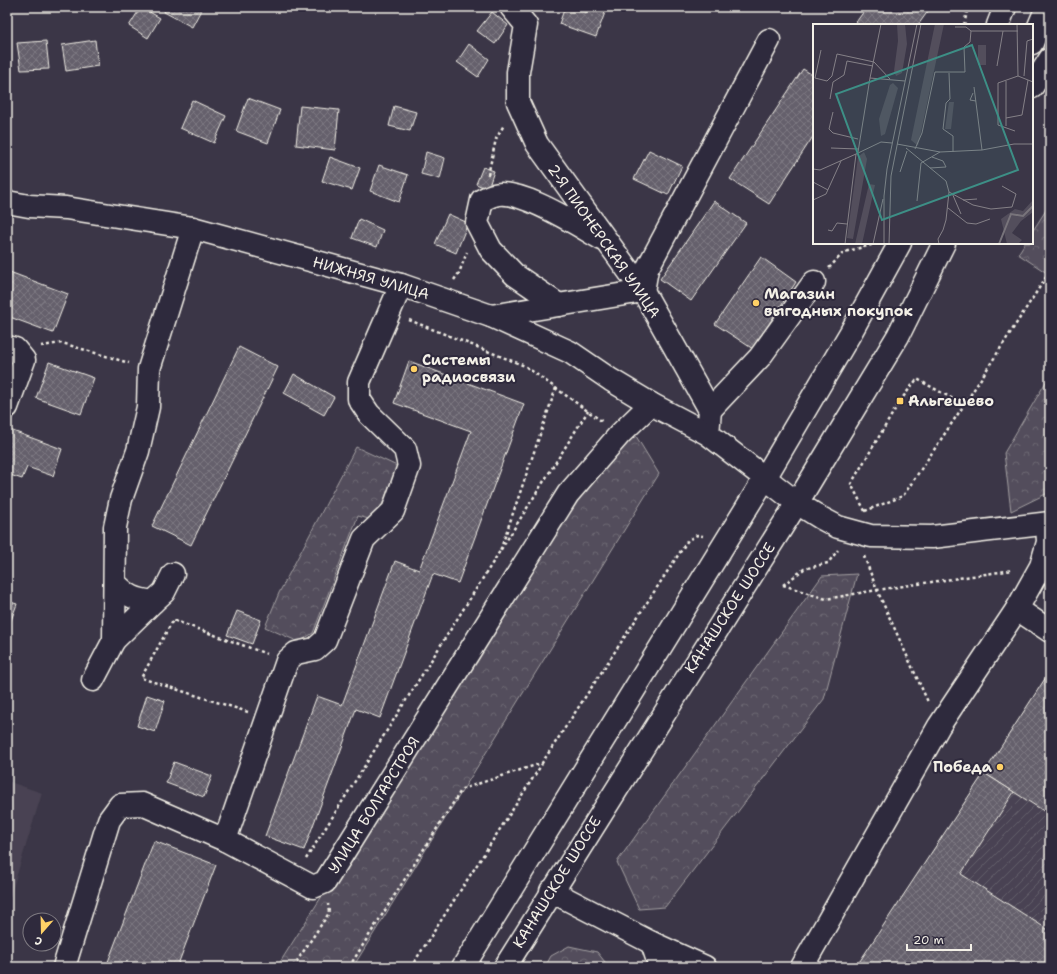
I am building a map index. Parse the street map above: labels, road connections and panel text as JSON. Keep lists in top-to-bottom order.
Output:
{
  "streets": {
    "street": [
      "2-Я ПИОНЕРСКАЯ УЛИЦА",
      "НИЖНЯЯ УЛИЦА",
      "КАНАШСКОЕ ШОССЕ",
      "УЛИЦА БОЛГАРСТРОЯ"
    ]
  },
  "crossings": [
    ["НИЖНЯЯ УЛИЦА", "УЛИЦА БОЛГАРСТРОЯ"]
  ],
  "places": {
    "other": ["Магазин выгодных покупок", "Системы радиосвязи", "Победа"],
    "transit": ["Альгешево"]
  },
  "scale_bar": "20 m",
  "north": "bottom"
}
